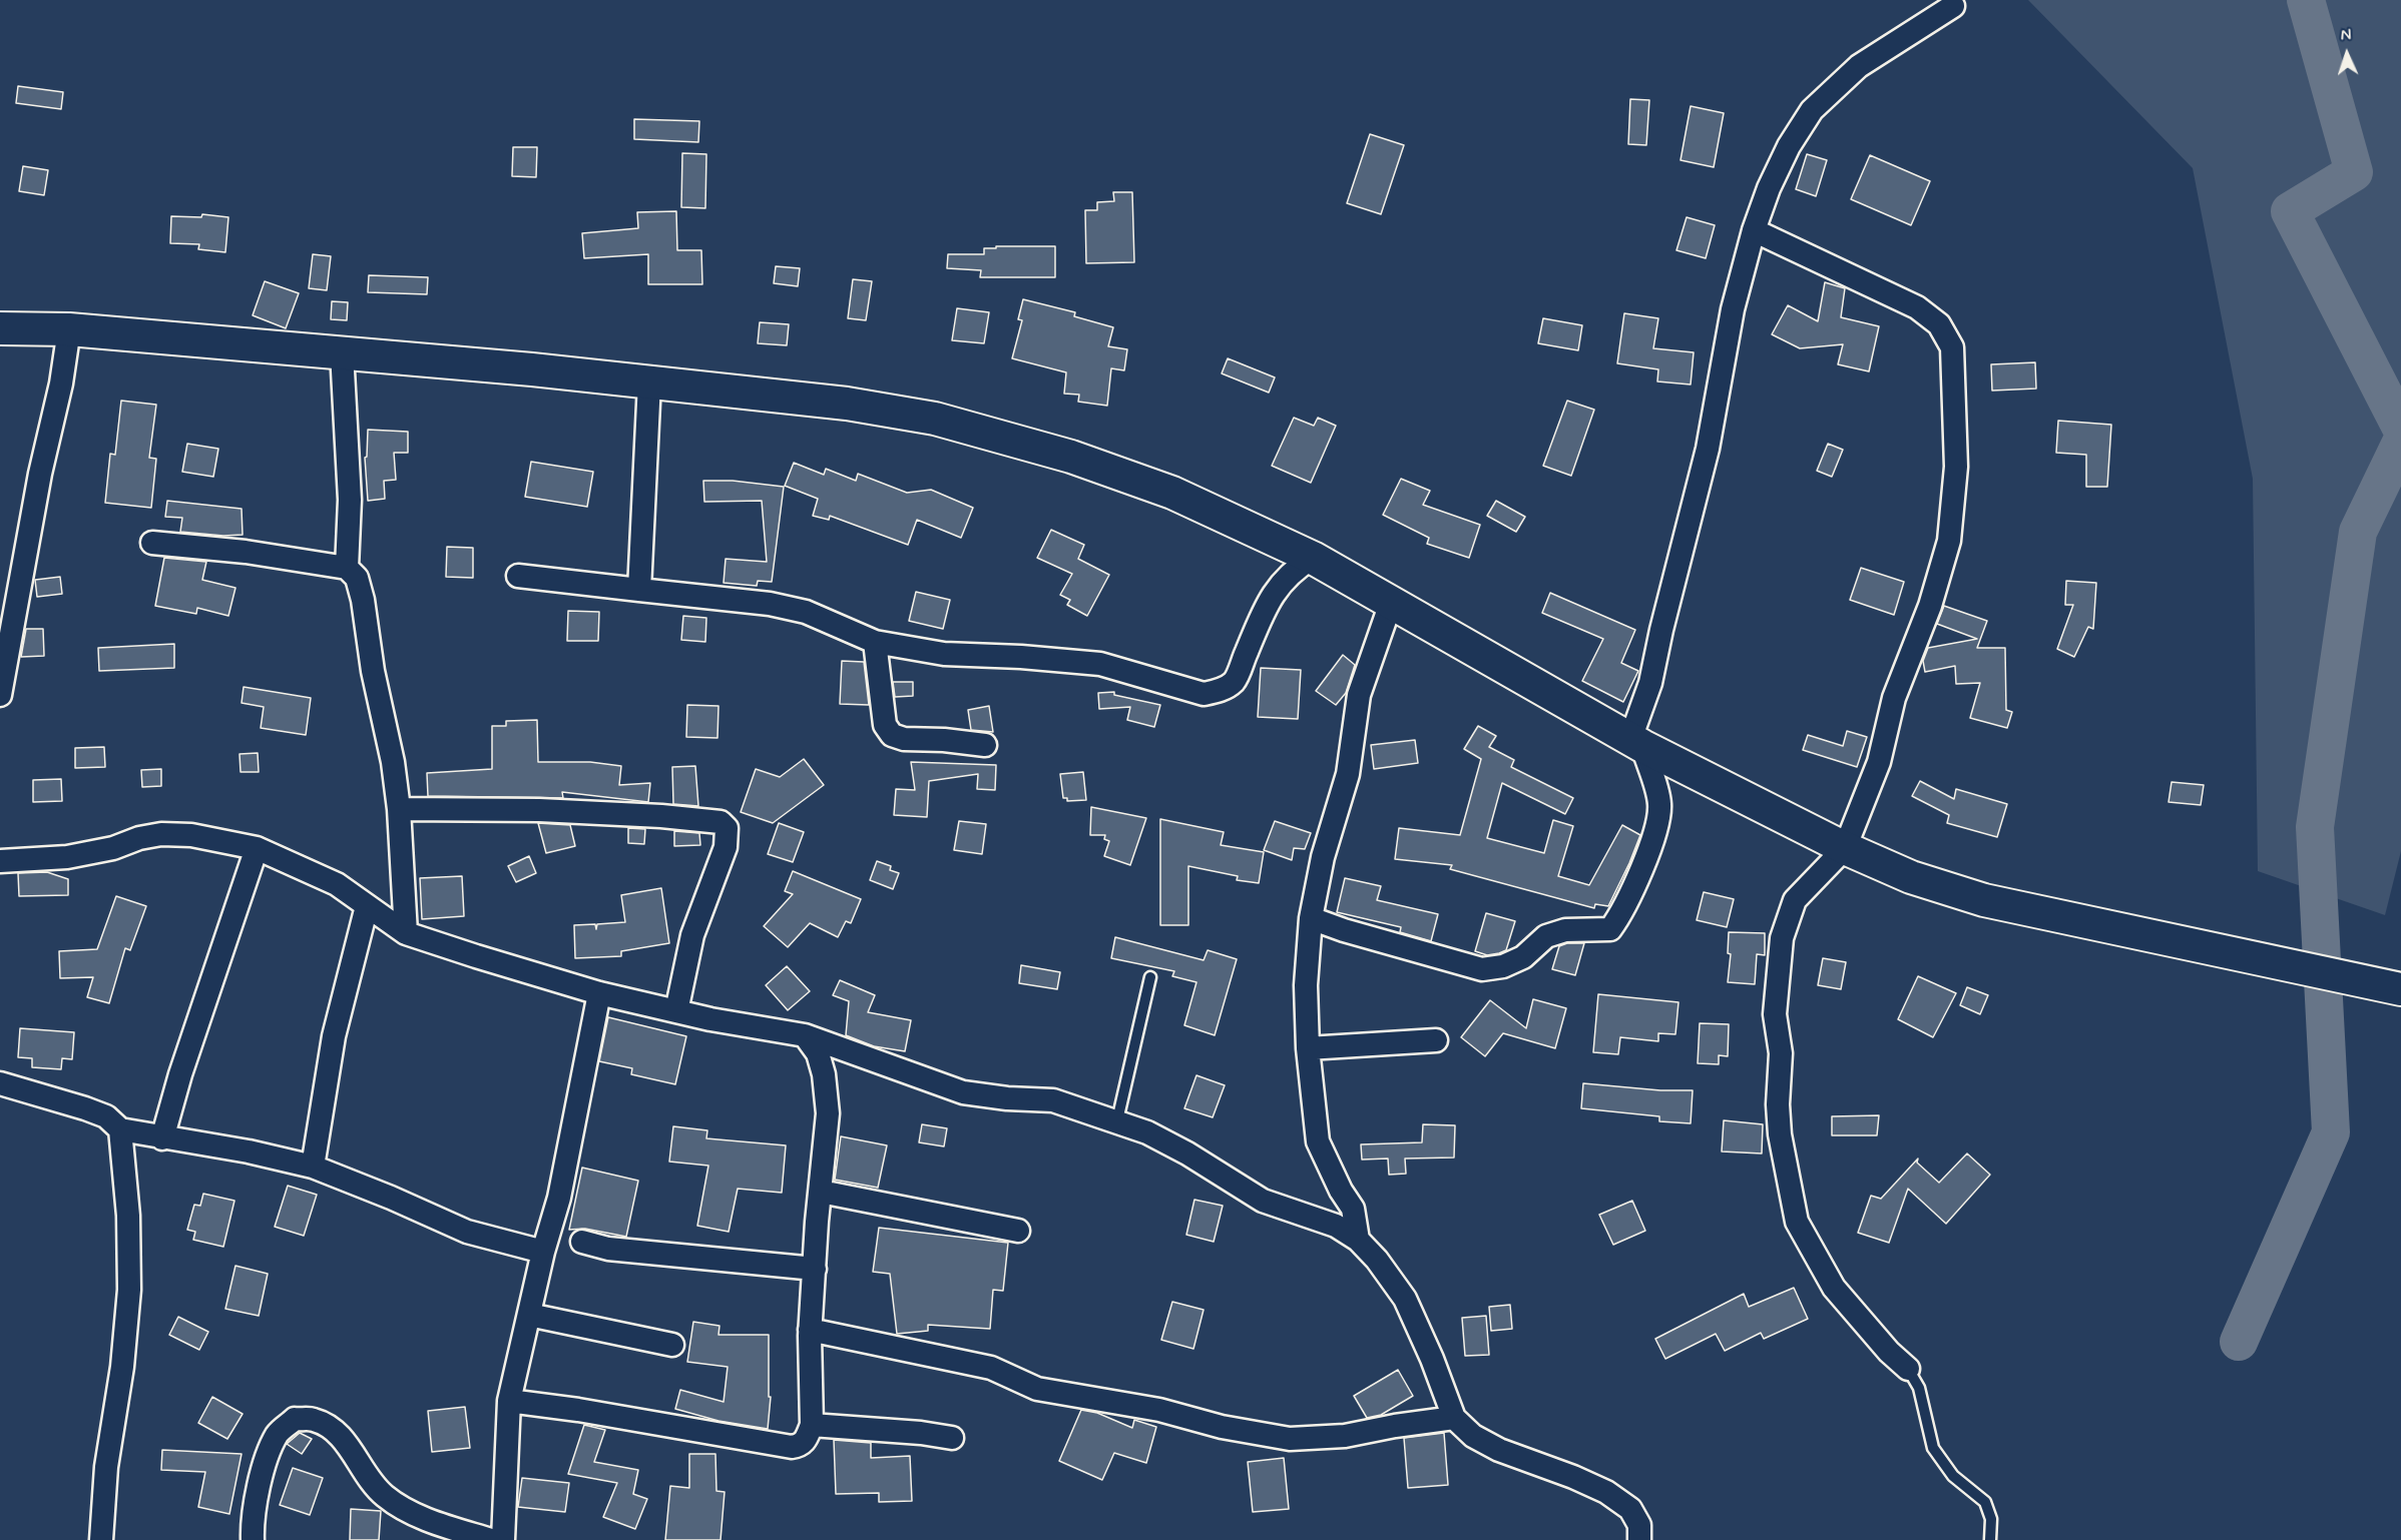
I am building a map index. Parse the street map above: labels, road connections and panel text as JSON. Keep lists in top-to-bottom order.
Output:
{
  "north": "top"
}
